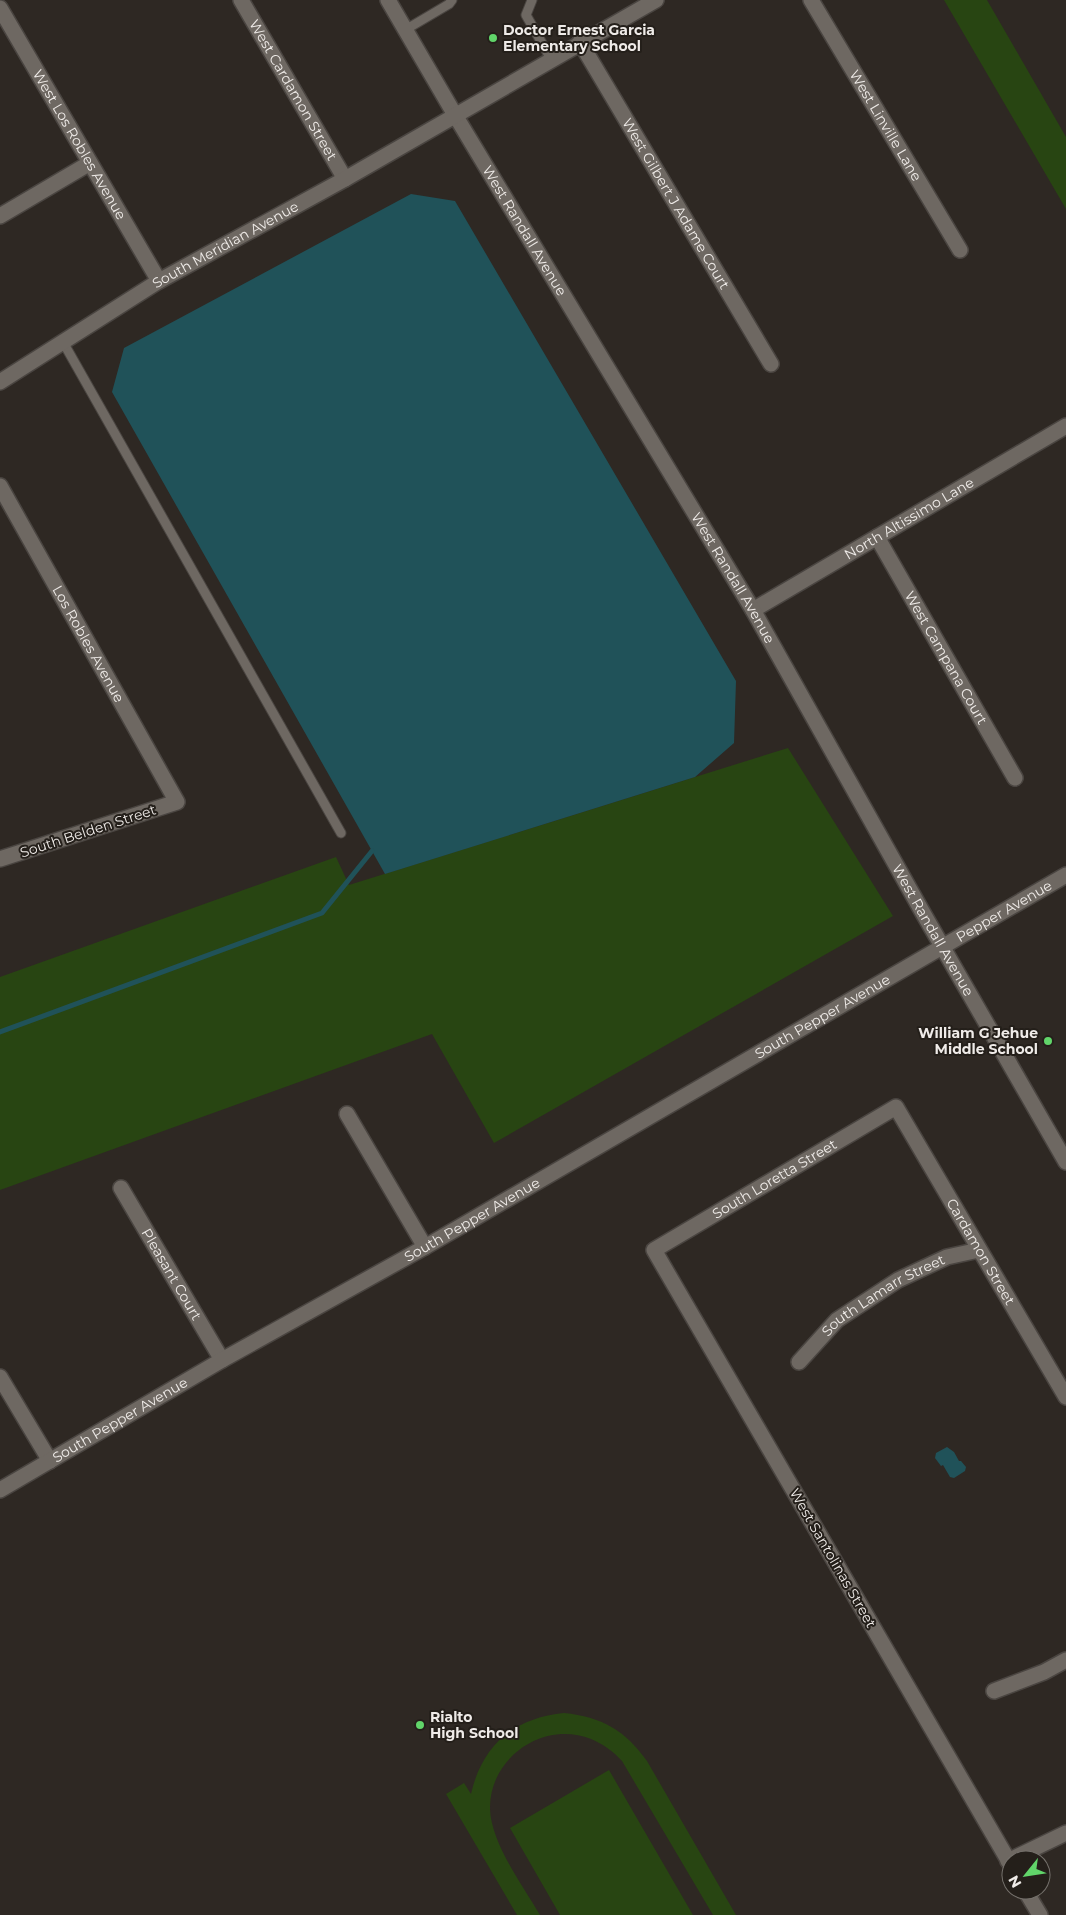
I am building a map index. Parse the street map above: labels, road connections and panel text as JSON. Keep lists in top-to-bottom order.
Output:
{
  "streets": {
    "street": [
      "West Cardamon Street",
      "West Linville Lane",
      "West Los Robles Avenue",
      "West Gilbert J Adame Court",
      "West Randall Avenue",
      "South Meridian Avenue",
      "North Altissimo Lane",
      "Los Robles Avenue",
      "West Campana Court",
      "South Belden Street",
      "Pepper Avenue",
      "South Pepper Avenue",
      "South Loretta Street",
      "Cardamon Street",
      "Pleasant Court",
      "South Lamarr Street",
      "West Santolinas Street"
    ]
  },
  "crossings": [
    ["West Cardamon Street", "South Meridian Avenue"],
    ["West Los Robles Avenue", "South Meridian Avenue"],
    ["West Gilbert J Adame Court", "South Meridian Avenue"],
    ["West Randall Avenue", "South Meridian Avenue"],
    ["West Randall Avenue", "North Altissimo Lane"],
    ["West Randall Avenue", "Pepper Avenue"],
    ["West Randall Avenue", "South Pepper Avenue"],
    ["North Altissimo Lane", "West Campana Court"],
    ["Los Robles Avenue", "South Belden Street"],
    ["Pepper Avenue", "South Pepper Avenue"],
    ["South Pepper Avenue", "Pleasant Court"],
    ["South Loretta Street", "Cardamon Street"],
    ["South Loretta Street", "West Santolinas Street"],
    ["Cardamon Street", "South Lamarr Street"]
  ],
  "places": ["Doctor Ernest Garcia Elementary School", "William G Jehue Middle School", "Rialto High School"],
  "north": "bottom left"
}
